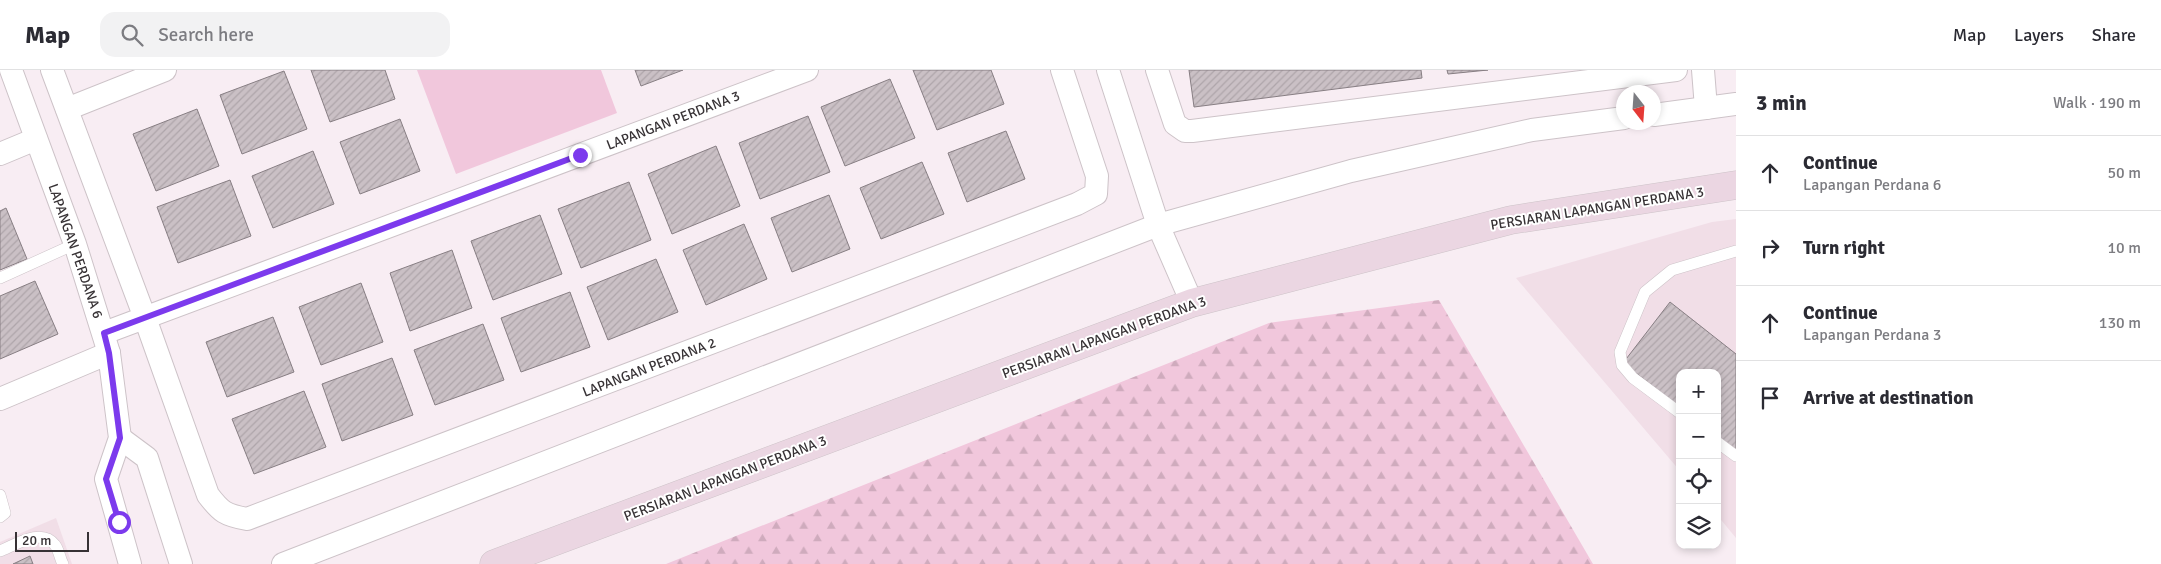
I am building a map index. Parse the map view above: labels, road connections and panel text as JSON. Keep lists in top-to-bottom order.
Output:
{
  "streets": {
    "street": [
      "LAPANGAN PERDANA 3",
      "PERSIARAN LAPANGAN PERDANA 3",
      "LAPANGAN PERDANA 6",
      "LAPANGAN PERDANA 2"
    ]
  },
  "crossings": [
    ["LAPANGAN PERDANA 3", "LAPANGAN PERDANA 6"],
    ["LAPANGAN PERDANA 3", "LAPANGAN PERDANA 2"]
  ],
  "scale_bar": "20 m",
  "north": "bottom",
  "page": {
    "header": "Map",
    "search": "Search here",
    "nav": ["Map", "Layers", "Share"],
    "heading": ["3 min", "Walk · 190 m"],
    "list": [
      ["Continue", "Lapangan Perdana 6", "50 m"],
      ["Turn right", "10 m"],
      ["Continue", "Lapangan Perdana 3", "130 m"],
      "Arrive at destination"
    ],
    "map_buttons": ["+", "−"],
    "scale": "20 m"
  }
}
